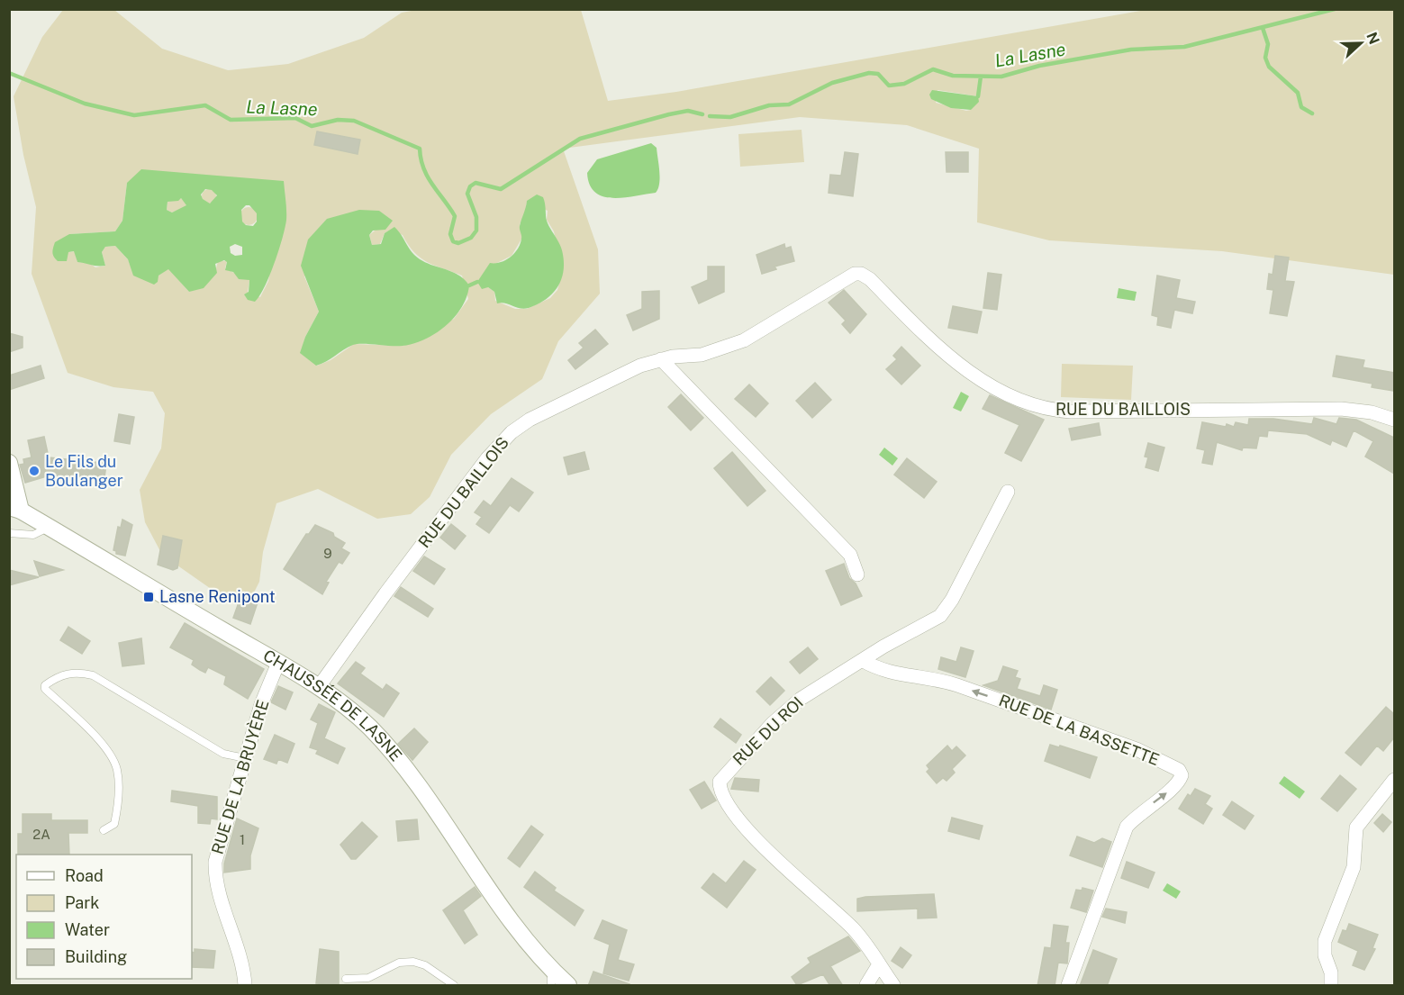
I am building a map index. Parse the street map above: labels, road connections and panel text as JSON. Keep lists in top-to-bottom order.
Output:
{
  "streets": {
    "street": [
      "RUE DU BAILLOIS",
      "CHAUSSÉE DE LASNE",
      "RUE DE LA BASSETTE",
      "RUE DU ROI",
      "RUE DE LA BRUYÈRE"
    ]
  },
  "crossings": [
    ["RUE DU BAILLOIS", "CHAUSSÉE DE LASNE"],
    ["CHAUSSÉE DE LASNE", "RUE DE LA BRUYÈRE"],
    ["RUE DE LA BASSETTE", "RUE DU ROI"]
  ],
  "water": ["La Lasne"],
  "places": {
    "other": ["Le Fils du Boulanger"],
    "transit": ["Lasne Renipont"]
  },
  "house_numbers": ["9", "2A", "1"],
  "legend": [
    "Road",
    "Park",
    "Water",
    "Building"
  ],
  "north": "right"
}
